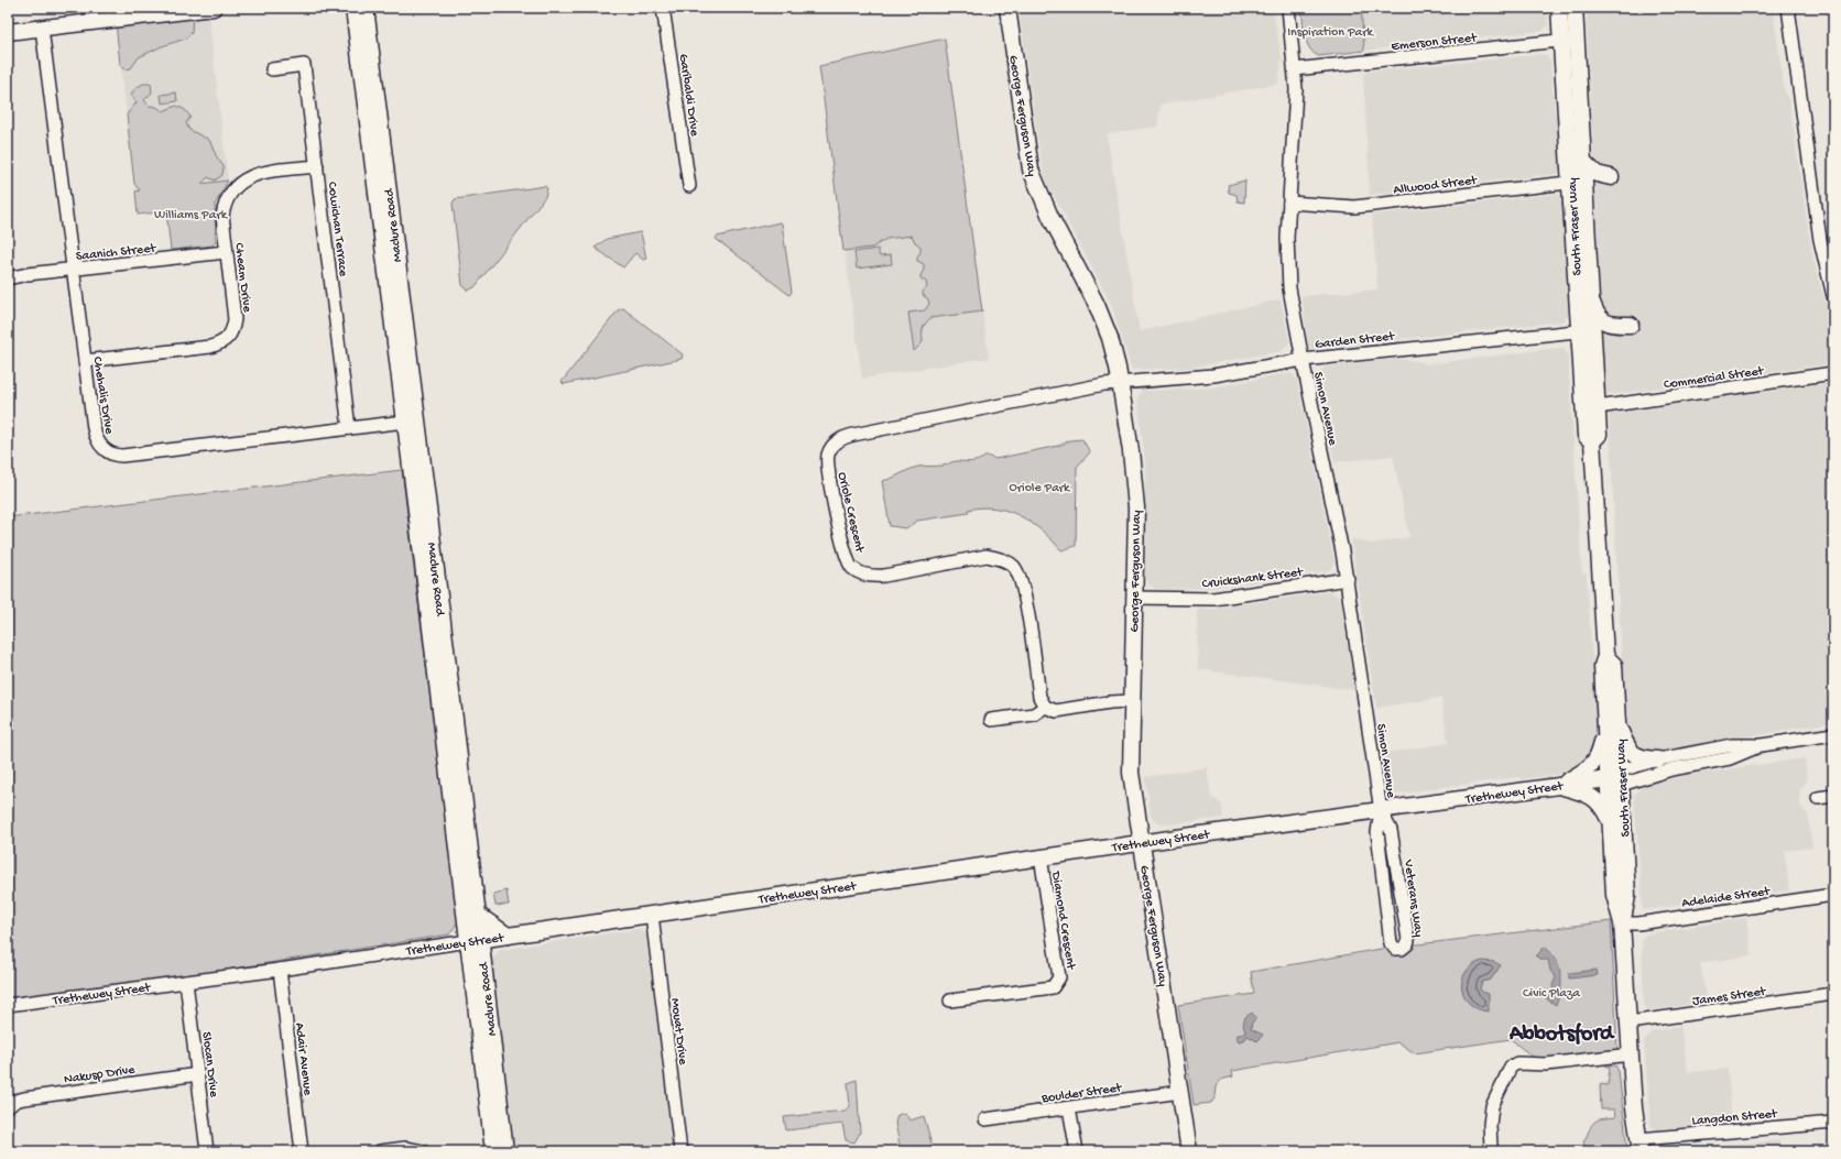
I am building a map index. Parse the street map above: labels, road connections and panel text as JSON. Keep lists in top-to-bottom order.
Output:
{
  "streets": {
    "main road": [
      "George Ferguson Way",
      "Maclure Road",
      "South Fraser Way",
      "Trethewey Street"
    ],
    "street": [
      "Emerson Street",
      "Garibaldi Drive",
      "Allwood Street",
      "Cowichan Terrace",
      "Saanich Street",
      "Cheam Drive",
      "Garden Street",
      "Commercial Street",
      "Chehalis Drive",
      "Simon Avenue",
      "Oriole Crescent",
      "Cruickshank Street",
      "Adelaide Street",
      "Veterans Way",
      "Diamond Crescent",
      "James Street",
      "Mouat Drive",
      "Adair Avenue",
      "Slocan Drive",
      "Nakusp Drive",
      "Boulder Street",
      "Langdon Street"
    ]
  },
  "crossings": [
    ["Emerson Street", "South Fraser Way"],
    ["Emerson Street", "Simon Avenue"],
    ["George Ferguson Way", "Garden Street"],
    ["George Ferguson Way", "Oriole Crescent"],
    ["George Ferguson Way", "Cruickshank Street"],
    ["George Ferguson Way", "Trethewey Street"],
    ["George Ferguson Way", "Boulder Street"],
    ["Allwood Street", "South Fraser Way"],
    ["Allwood Street", "Simon Avenue"],
    ["Maclure Road", "Chehalis Drive"],
    ["Maclure Road", "Trethewey Street"],
    ["South Fraser Way", "Garden Street"],
    ["South Fraser Way", "Commercial Street"],
    ["South Fraser Way", "Trethewey Street"],
    ["South Fraser Way", "Adelaide Street"],
    ["South Fraser Way", "James Street"],
    ["South Fraser Way", "Langdon Street"],
    ["Cowichan Terrace", "Cheam Drive"],
    ["Cowichan Terrace", "Chehalis Drive"],
    ["Saanich Street", "Cheam Drive"],
    ["Saanich Street", "Chehalis Drive"],
    ["Cheam Drive", "Chehalis Drive"],
    ["Garden Street", "Simon Avenue"],
    ["Garden Street", "Oriole Crescent"],
    ["Simon Avenue", "Cruickshank Street"],
    ["Simon Avenue", "Trethewey Street"],
    ["Simon Avenue", "Veterans Way"],
    ["Trethewey Street", "Veterans Way"],
    ["Trethewey Street", "Diamond Crescent"],
    ["Trethewey Street", "Mouat Drive"],
    ["Trethewey Street", "Adair Avenue"],
    ["Trethewey Street", "Slocan Drive"],
    ["Slocan Drive", "Nakusp Drive"]
  ],
  "districts": ["Abbotsford"],
  "parks": [
    "Inspiration Park",
    "Williams Park",
    "Oriole Park",
    "Civic Plaza"
  ]
}
